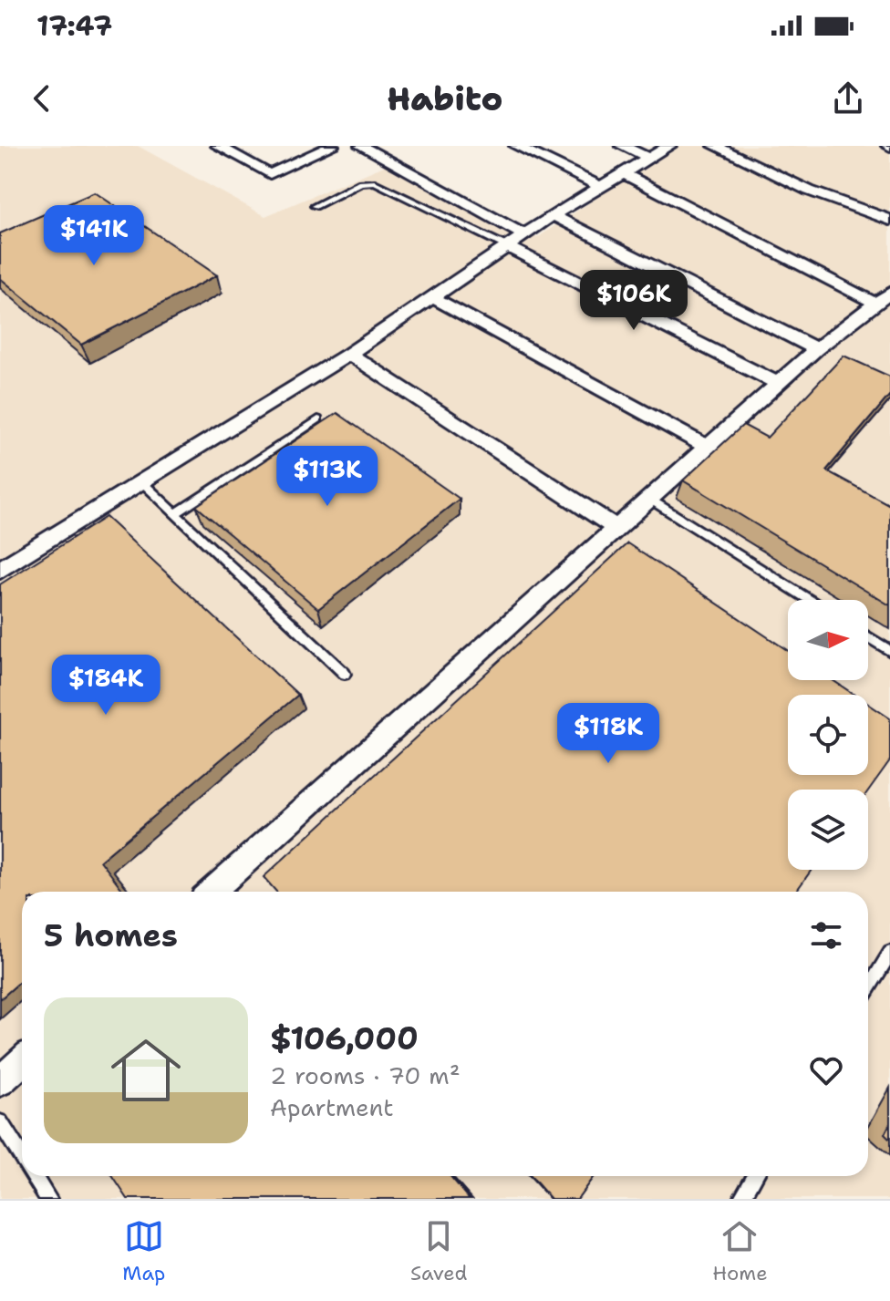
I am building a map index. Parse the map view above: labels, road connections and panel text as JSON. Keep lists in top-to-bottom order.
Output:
{
  "north": "right",
  "page": {
    "status": "17:47",
    "header": "Habito",
    "price": [
      "$141K",
      "$106K",
      "$113K",
      "$184K",
      "$118K"
    ],
    "heading": "5 homes",
    "list": [
      {
        "name": "$106,000",
        "note": "2 rooms · 70 m² · Apartment"
      }
    ],
    "tabs": ["Map", "Saved", "Home"]
  }
}
